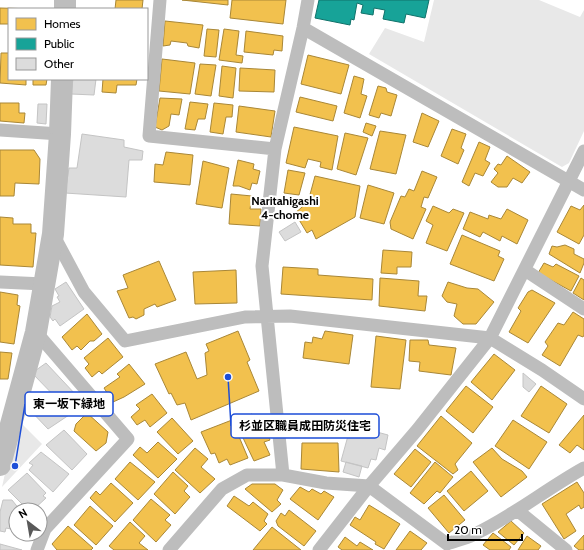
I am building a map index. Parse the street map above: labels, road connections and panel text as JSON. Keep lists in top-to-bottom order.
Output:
{
  "districts": ["Naritahigashi 4-chome"],
  "places": ["杉並区職員成田防災住宅", "東一坂下緑地"],
  "legend": ["Homes", "Public", "Other"],
  "scale_bar": "20 m",
  "north": "top left"
}
